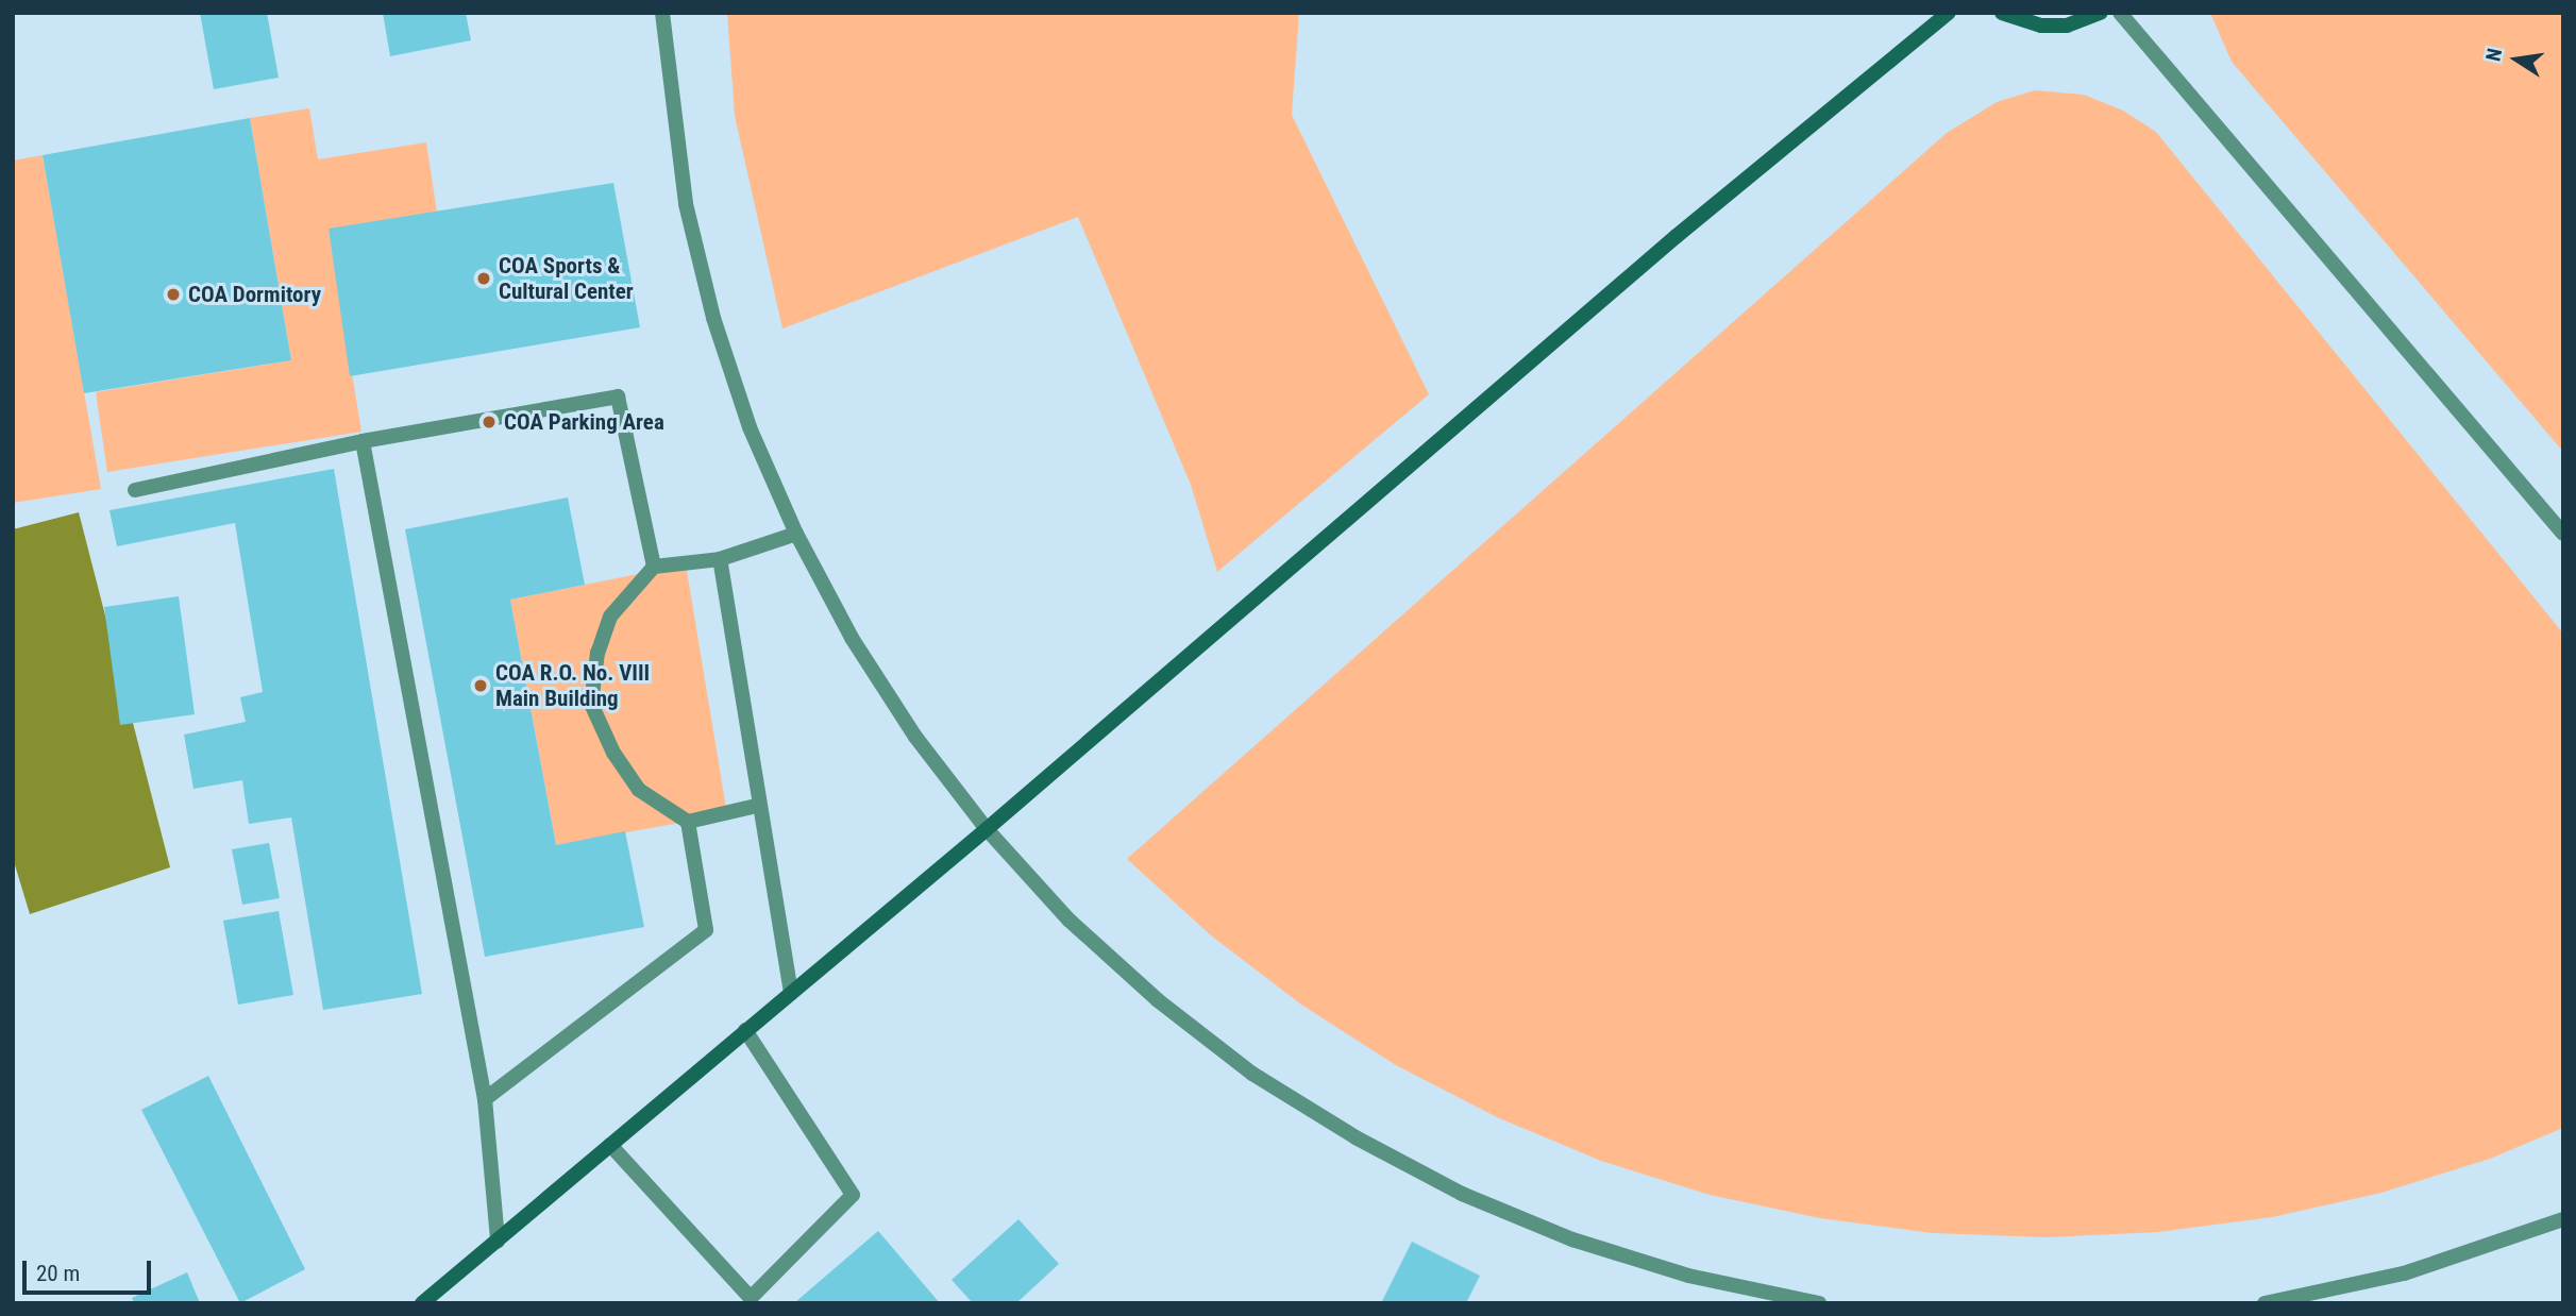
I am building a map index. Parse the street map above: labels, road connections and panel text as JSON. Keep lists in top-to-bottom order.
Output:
{
  "places": [
    "COA Sports & Cultural Center",
    "COA Dormitory",
    "COA Parking Area",
    "COA R.O. No. VIII Main Building"
  ],
  "scale_bar": "20 m",
  "north": "left"
}
